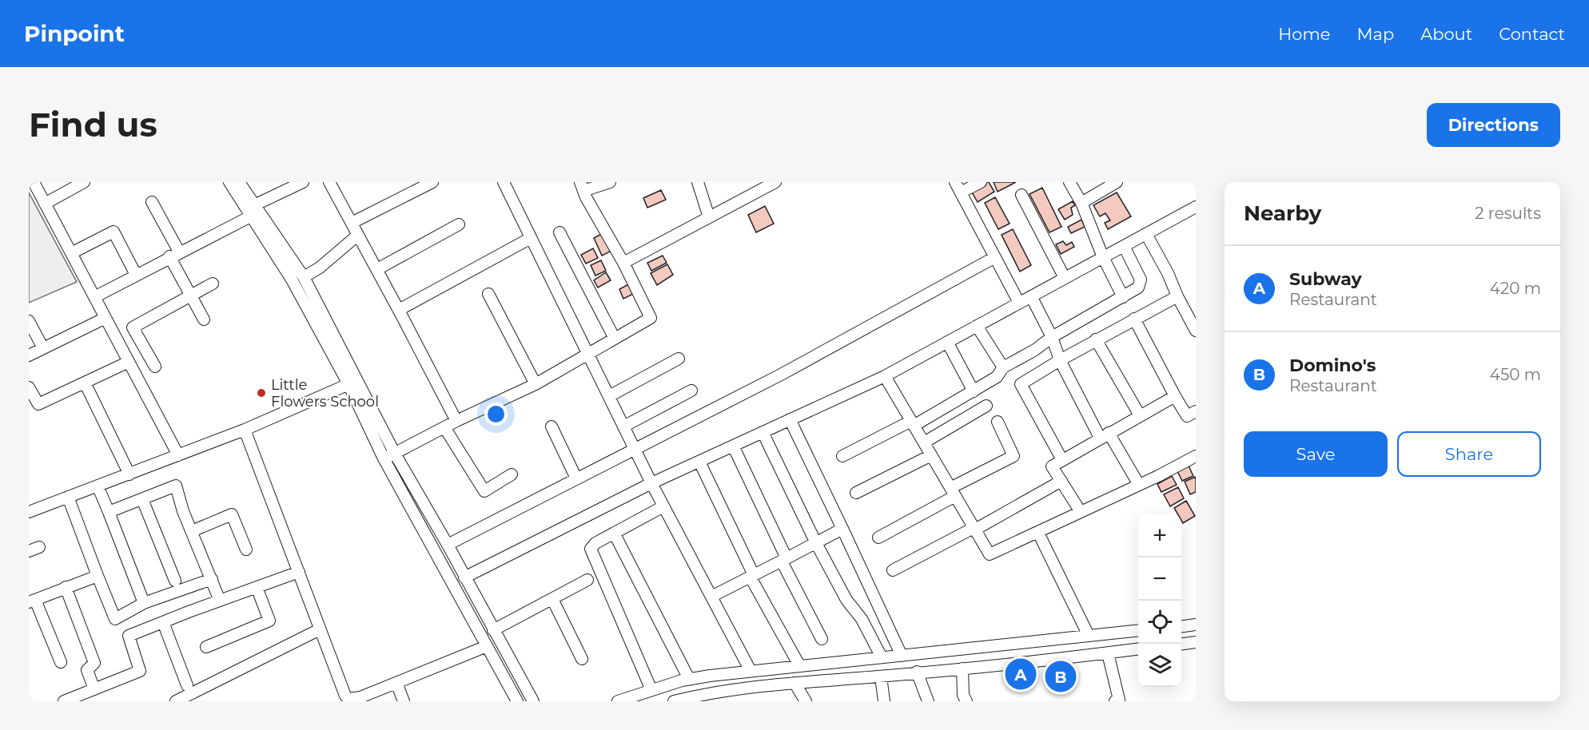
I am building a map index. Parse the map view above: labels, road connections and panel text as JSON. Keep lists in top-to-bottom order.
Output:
{
  "places": ["Little Flowers School"],
  "page": {
    "header": "Pinpoint",
    "nav": [
      "Home",
      "Map",
      "About",
      "Contact"
    ],
    "buttons": [
      "Directions",
      ["Save", "Share"]
    ],
    "title": "Find us",
    "heading": ["Nearby", "2 results"],
    "list": [
      {
        "mark": "A",
        "name": "Subway",
        "note": "Restaurant",
        "value": "420 m"
      },
      {
        "mark": "B",
        "name": "Domino's",
        "note": "Restaurant",
        "value": "450 m"
      }
    ],
    "map_buttons": ["+", "−"],
    "pins": ["A", "B"]
  }
}
